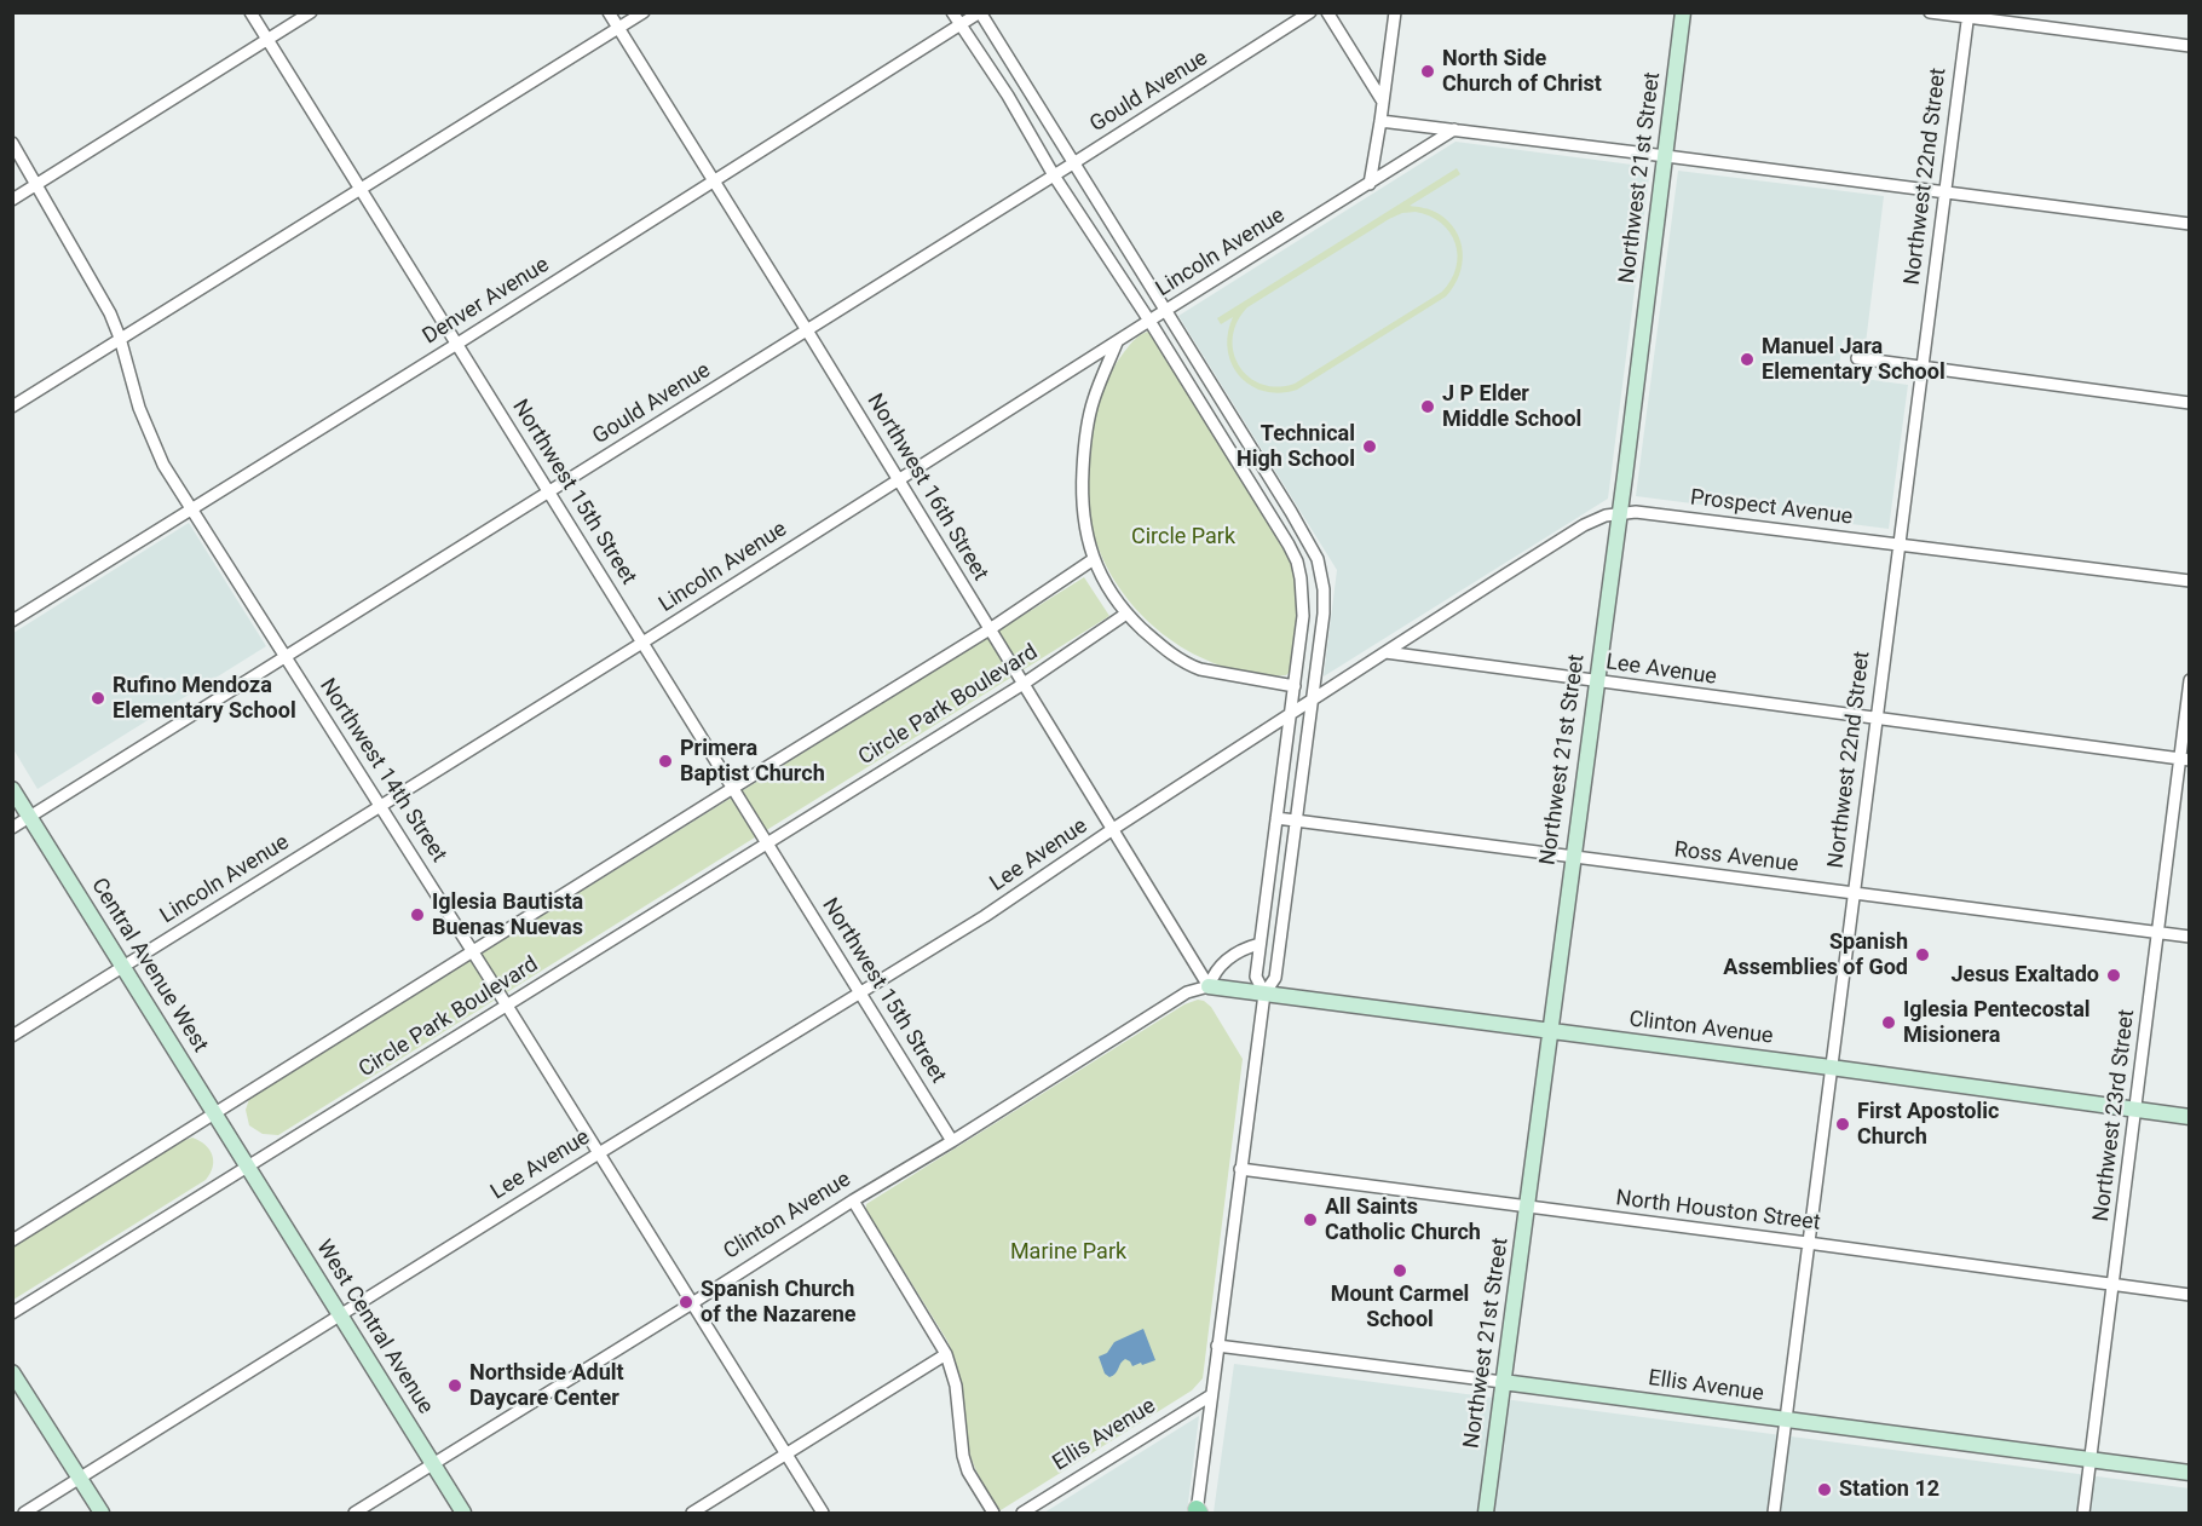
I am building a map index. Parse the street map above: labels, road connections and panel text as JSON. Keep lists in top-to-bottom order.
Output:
{
  "streets": {
    "street": [
      "Gould Avenue",
      "Northwest 22nd Street",
      "Northwest 21st Street",
      "Lincoln Avenue",
      "Denver Avenue",
      "Northwest 16th Street",
      "Northwest 15th Street",
      "Prospect Avenue",
      "Lee Avenue",
      "Circle Park Boulevard",
      "Northwest 14th Street",
      "Ross Avenue",
      "Central Avenue West",
      "Clinton Avenue",
      "Northwest 23rd Street",
      "North Houston Street",
      "West Central Avenue",
      "Ellis Avenue"
    ]
  },
  "crossings": [
    ["Gould Avenue", "Northwest 16th Street"],
    ["Gould Avenue", "Northwest 15th Street"],
    ["Gould Avenue", "Northwest 14th Street"],
    ["Gould Avenue", "Central Avenue West"],
    ["Northwest 22nd Street", "Prospect Avenue"],
    ["Northwest 22nd Street", "Lee Avenue"],
    ["Northwest 22nd Street", "Ross Avenue"],
    ["Northwest 22nd Street", "Clinton Avenue"],
    ["Northwest 22nd Street", "North Houston Street"],
    ["Northwest 22nd Street", "Ellis Avenue"],
    ["Northwest 21st Street", "Prospect Avenue"],
    ["Northwest 21st Street", "Lee Avenue"],
    ["Northwest 21st Street", "Ross Avenue"],
    ["Northwest 21st Street", "Clinton Avenue"],
    ["Northwest 21st Street", "North Houston Street"],
    ["Northwest 21st Street", "Ellis Avenue"],
    ["Lincoln Avenue", "Northwest 16th Street"],
    ["Lincoln Avenue", "Northwest 15th Street"],
    ["Lincoln Avenue", "Northwest 14th Street"],
    ["Lincoln Avenue", "Central Avenue West"],
    ["Denver Avenue", "Northwest 16th Street"],
    ["Denver Avenue", "Northwest 15th Street"],
    ["Denver Avenue", "Northwest 14th Street"],
    ["Northwest 16th Street", "Lee Avenue"],
    ["Northwest 16th Street", "Circle Park Boulevard"],
    ["Northwest 16th Street", "Clinton Avenue"],
    ["Northwest 15th Street", "Lee Avenue"],
    ["Northwest 15th Street", "Circle Park Boulevard"],
    ["Northwest 15th Street", "Clinton Avenue"],
    ["Prospect Avenue", "Lee Avenue"],
    ["Lee Avenue", "Northwest 14th Street"],
    ["Lee Avenue", "Northwest 23rd Street"],
    ["Lee Avenue", "West Central Avenue"],
    ["Circle Park Boulevard", "Northwest 14th Street"],
    ["Circle Park Boulevard", "Central Avenue West"],
    ["Circle Park Boulevard", "West Central Avenue"],
    ["Northwest 14th Street", "Clinton Avenue"],
    ["Ross Avenue", "Northwest 23rd Street"],
    ["Central Avenue West", "West Central Avenue"],
    ["Clinton Avenue", "Northwest 23rd Street"],
    ["Clinton Avenue", "West Central Avenue"],
    ["Northwest 23rd Street", "North Houston Street"],
    ["Northwest 23rd Street", "Ellis Avenue"]
  ],
  "parks": ["Circle Park", "Marine Park"],
  "places": [
    "North Side Church of Christ",
    "Manuel Jara Elementary School",
    "J P Elder Middle School",
    "Technical High School",
    "Rufino Mendoza Elementary School",
    "Primera Baptist Church",
    "Iglesia Bautista Buenas Nuevas",
    "Spanish Assemblies of God",
    "Jesus Exaltado",
    "Iglesia Pentecostal Misionera",
    "First Apostolic Church",
    "All Saints Catholic Church",
    "Mount Carmel School",
    "Spanish Church of the Nazarene",
    "Northside Adult Daycare Center",
    "Station 12"
  ]
}
